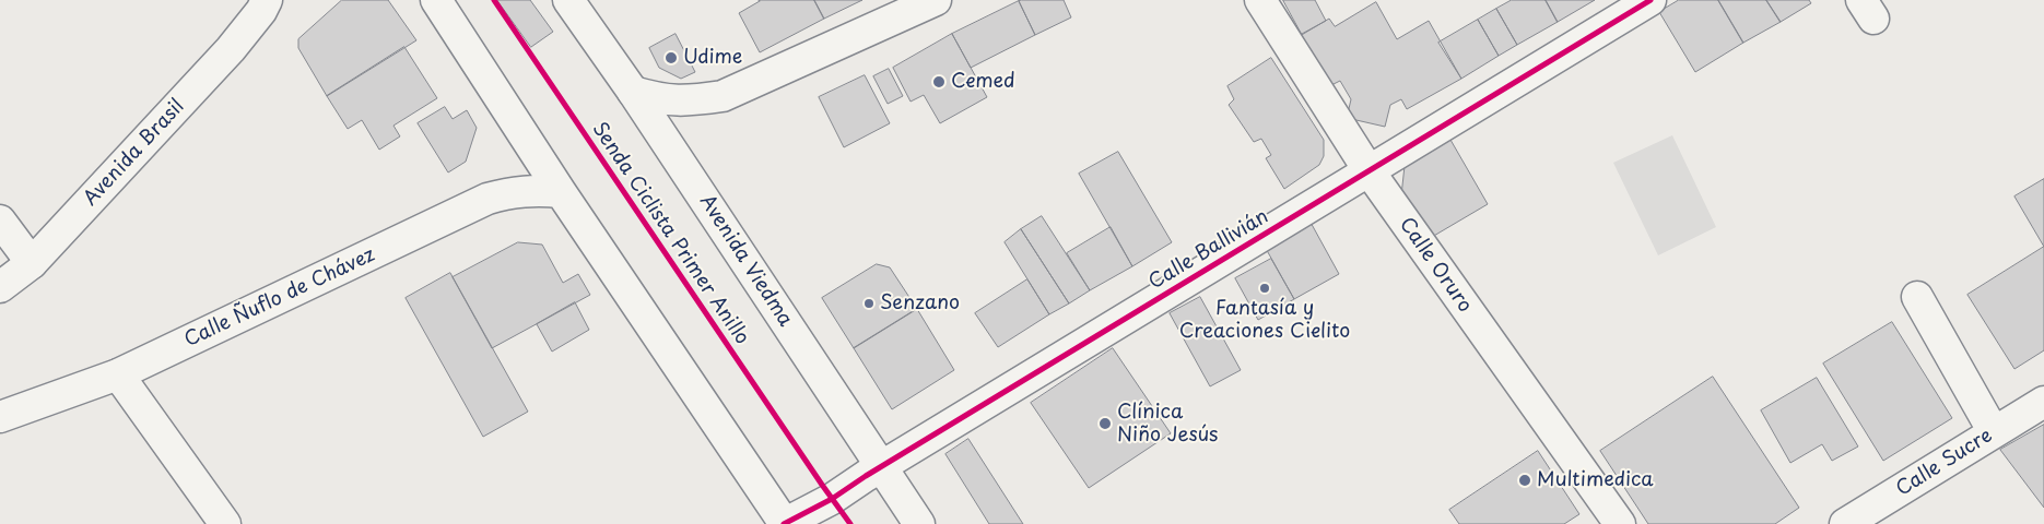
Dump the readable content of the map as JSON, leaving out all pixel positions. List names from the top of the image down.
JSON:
{
  "streets": {
    "street": [
      "Avenida Brasil",
      "Calle Ballivián",
      "Avenida Viedma",
      "Calle Oruro",
      "Calle Ñuflo de Chávez",
      "Calle Sucre"
    ],
    "cycle path": ["Senda Ciclista Primer Anillo"]
  },
  "crossings": [
    ["Calle Ballivián", "Avenida Viedma"],
    ["Calle Ballivián", "Calle Oruro"]
  ],
  "places": [
    "Udime",
    "Cemed",
    "Fantasía y Creaciones Cielito",
    "Senzano",
    "Clínica Niño Jesús",
    "Multimedica"
  ]
}
